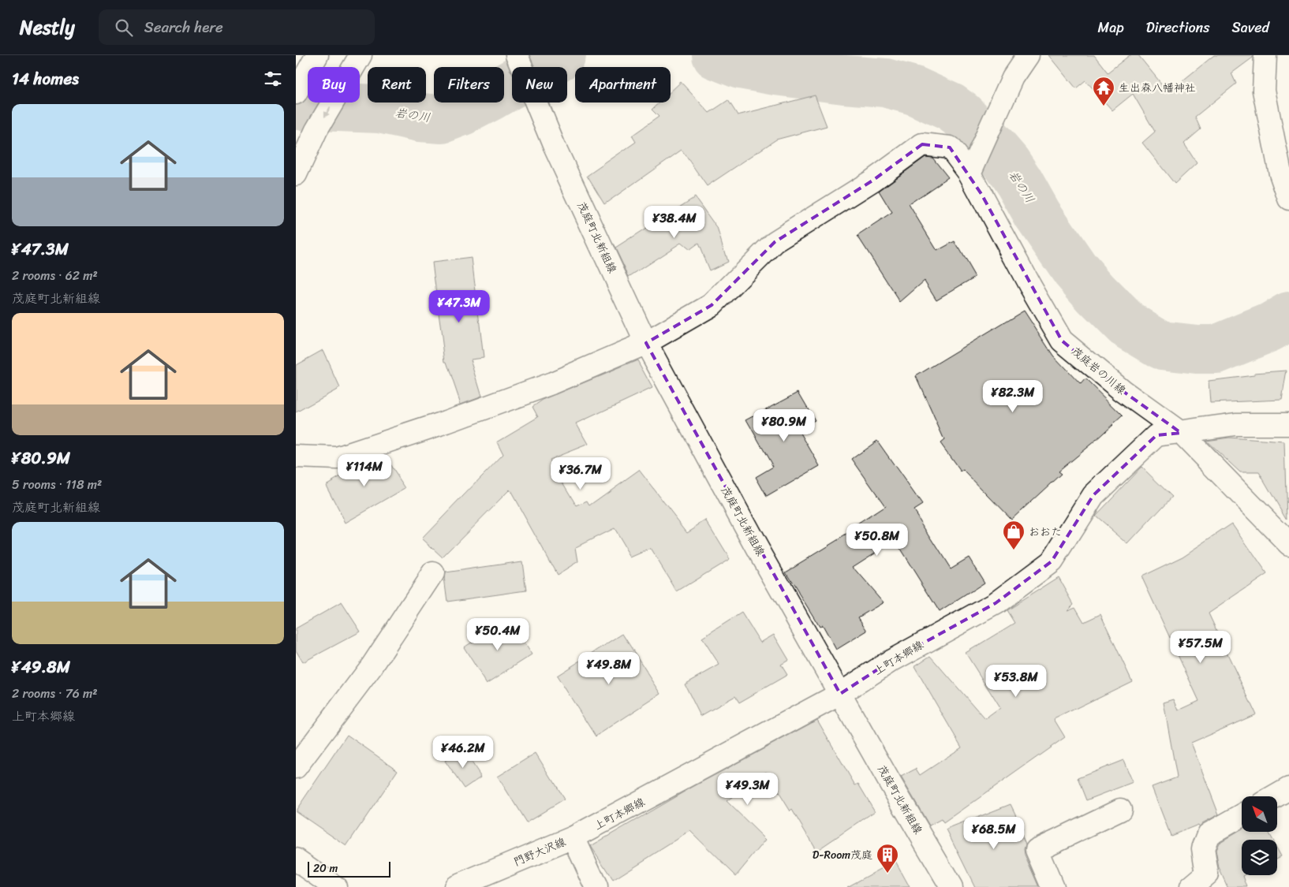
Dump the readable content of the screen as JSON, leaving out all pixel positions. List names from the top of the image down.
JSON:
{
  "streets": {
    "main road": [
      "茂庭町北新組線",
      "茂庭岩の川線",
      "上町本郷線",
      "門野大沢線"
    ]
  },
  "crossings": [
    ["茂庭町北新組線", "茂庭岩の川線"],
    ["茂庭町北新組線", "上町本郷線"],
    ["茂庭岩の川線", "上町本郷線"],
    ["上町本郷線", "門野大沢線"]
  ],
  "water": ["岩の川"],
  "places": {
    "temple": ["生出森八幡神社"],
    "shop": ["おおた"],
    "building": ["D-Room茂庭"]
  },
  "scale_bar": "20 m",
  "north": "top left",
  "page": {
    "header": "Nestly",
    "search": "Search here",
    "nav": ["Map", "Directions", "Saved"],
    "heading": "14 homes",
    "chip": [
      "Buy",
      "Rent",
      "Filters",
      "New",
      "Apartment"
    ],
    "list": [
      {
        "name": "¥47.3M",
        "note": "2 rooms · 62 m² · 茂庭町北新組線"
      },
      {
        "name": "¥80.9M",
        "note": "5 rooms · 118 m² · 茂庭町北新組線"
      },
      {
        "name": "¥49.8M",
        "note": "2 rooms · 76 m² · 上町本郷線"
      }
    ],
    "price": [
      "¥38.4M",
      "¥47.3M",
      "¥82.3M",
      "¥80.9M",
      "¥114M",
      "¥36.7M",
      "¥50.8M",
      "¥50.4M",
      "¥57.5M",
      "¥49.8M",
      "¥53.8M",
      "¥46.2M",
      "¥49.3M",
      "¥68.5M"
    ],
    "scale": "20 m"
  }
}
